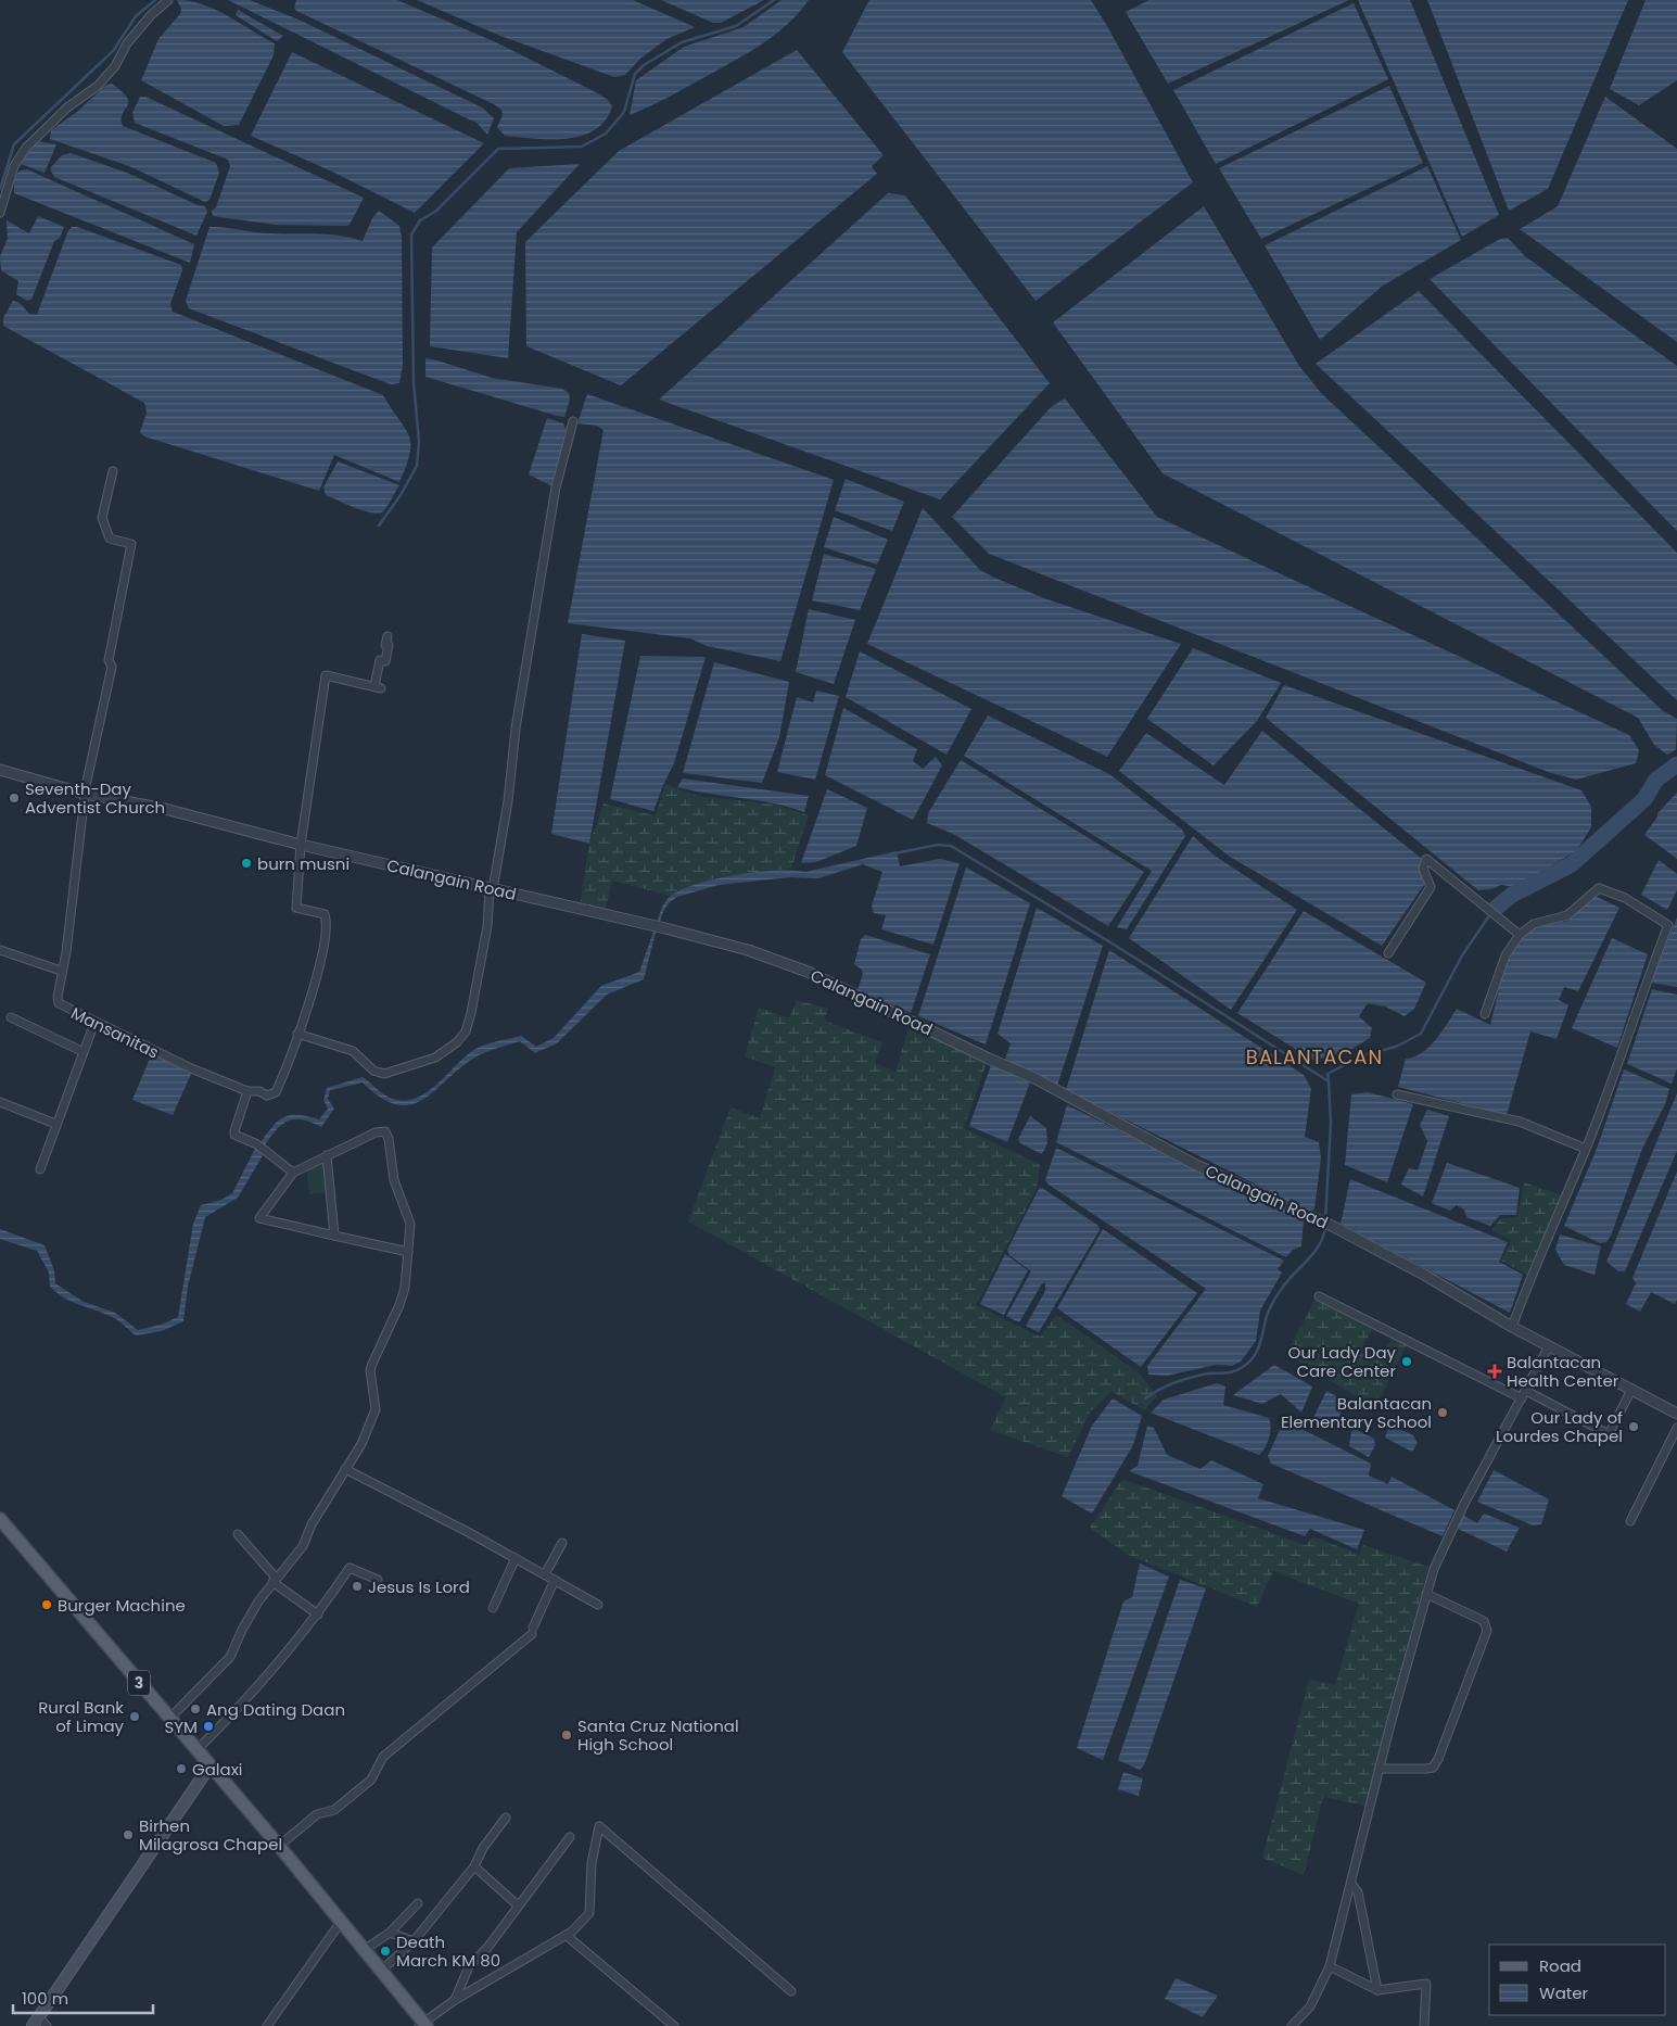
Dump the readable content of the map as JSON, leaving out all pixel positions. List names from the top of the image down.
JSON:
{
  "streets": {
    "main road": ["3"],
    "street": ["Calangain Road", "Mansanitas"]
  },
  "crossings": [
    ["Calangain Road", "Mansanitas"]
  ],
  "districts": ["BALANTACAN"],
  "places": {
    "other": [
      "Seventh-Day Adventist Church",
      "burn musni",
      "Our Lady Day Care Center",
      "Balantacan Elementary School",
      "Our Lady of Lourdes Chapel",
      "Jesus Is Lord",
      "Burger Machine",
      "Ang Dating Daan",
      "Rural Bank of Limay",
      "SYM",
      "Santa Cruz National High School",
      "Galaxi",
      "Birhen Milagrosa Chapel",
      "Death March KM 80"
    ],
    "health": ["Balantacan Health Center"]
  },
  "legend": ["Road", "Water"],
  "scale_bar": "100 m"
}
